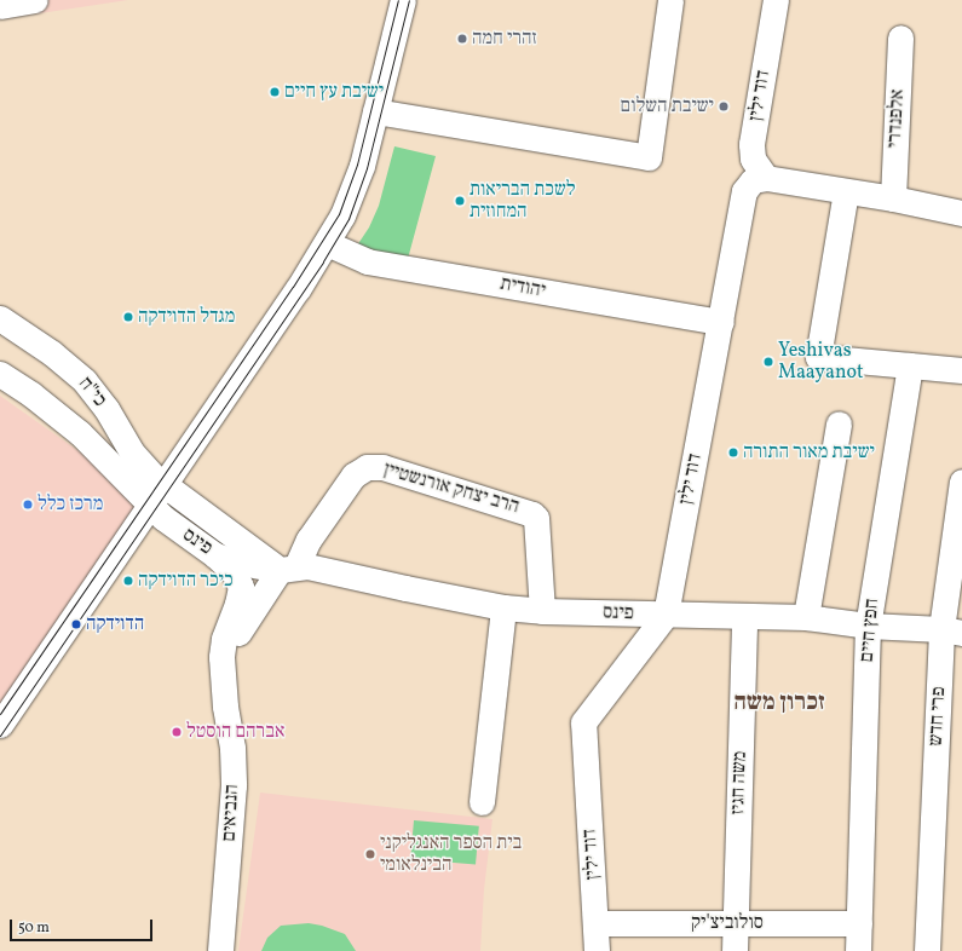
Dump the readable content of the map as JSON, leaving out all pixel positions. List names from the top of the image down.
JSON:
{
  "streets": {
    "street": [
      "דוד ילין",
      "אלפנדרי",
      "יהודית",
      "כי\"ח",
      "הרב יצחק אורנשטיין",
      "פינס",
      "חפץ חיים",
      "פרי חדש",
      "משה חגיז",
      "הנביאים",
      "סולוביצ'יק"
    ]
  },
  "crossings": [
    ["דוד ילין", "יהודית"],
    ["דוד ילין", "פינס"],
    ["דוד ילין", "סולוביצ'יק"],
    ["כי\"ח", "פינס"],
    ["הרב יצחק אורנשטיין", "פינס"],
    ["פינס", "חפץ חיים"],
    ["פינס", "פרי חדש"],
    ["פינס", "משה חגיז"],
    ["פינס", "הנביאים"],
    ["חפץ חיים", "סולוביצ'יק"],
    ["משה חגיז", "סולוביצ'יק"]
  ],
  "districts": ["זכרון משה"],
  "places": [
    "זהרי חמה",
    "ישיבת עץ חיים",
    "ישיבת השלום",
    "לשכת הבריאות המחוזית",
    "מגדל הדוידקה",
    "Yeshivas Maayanot",
    "ישיבת מאור התורה",
    "מרכז כלל",
    "כיכר הדוידקה",
    "הדוידקה",
    "אברהם הוסטל",
    "בית הספר האנגליקני הבינלאומי"
  ],
  "scale_bar": "50 m"
}
